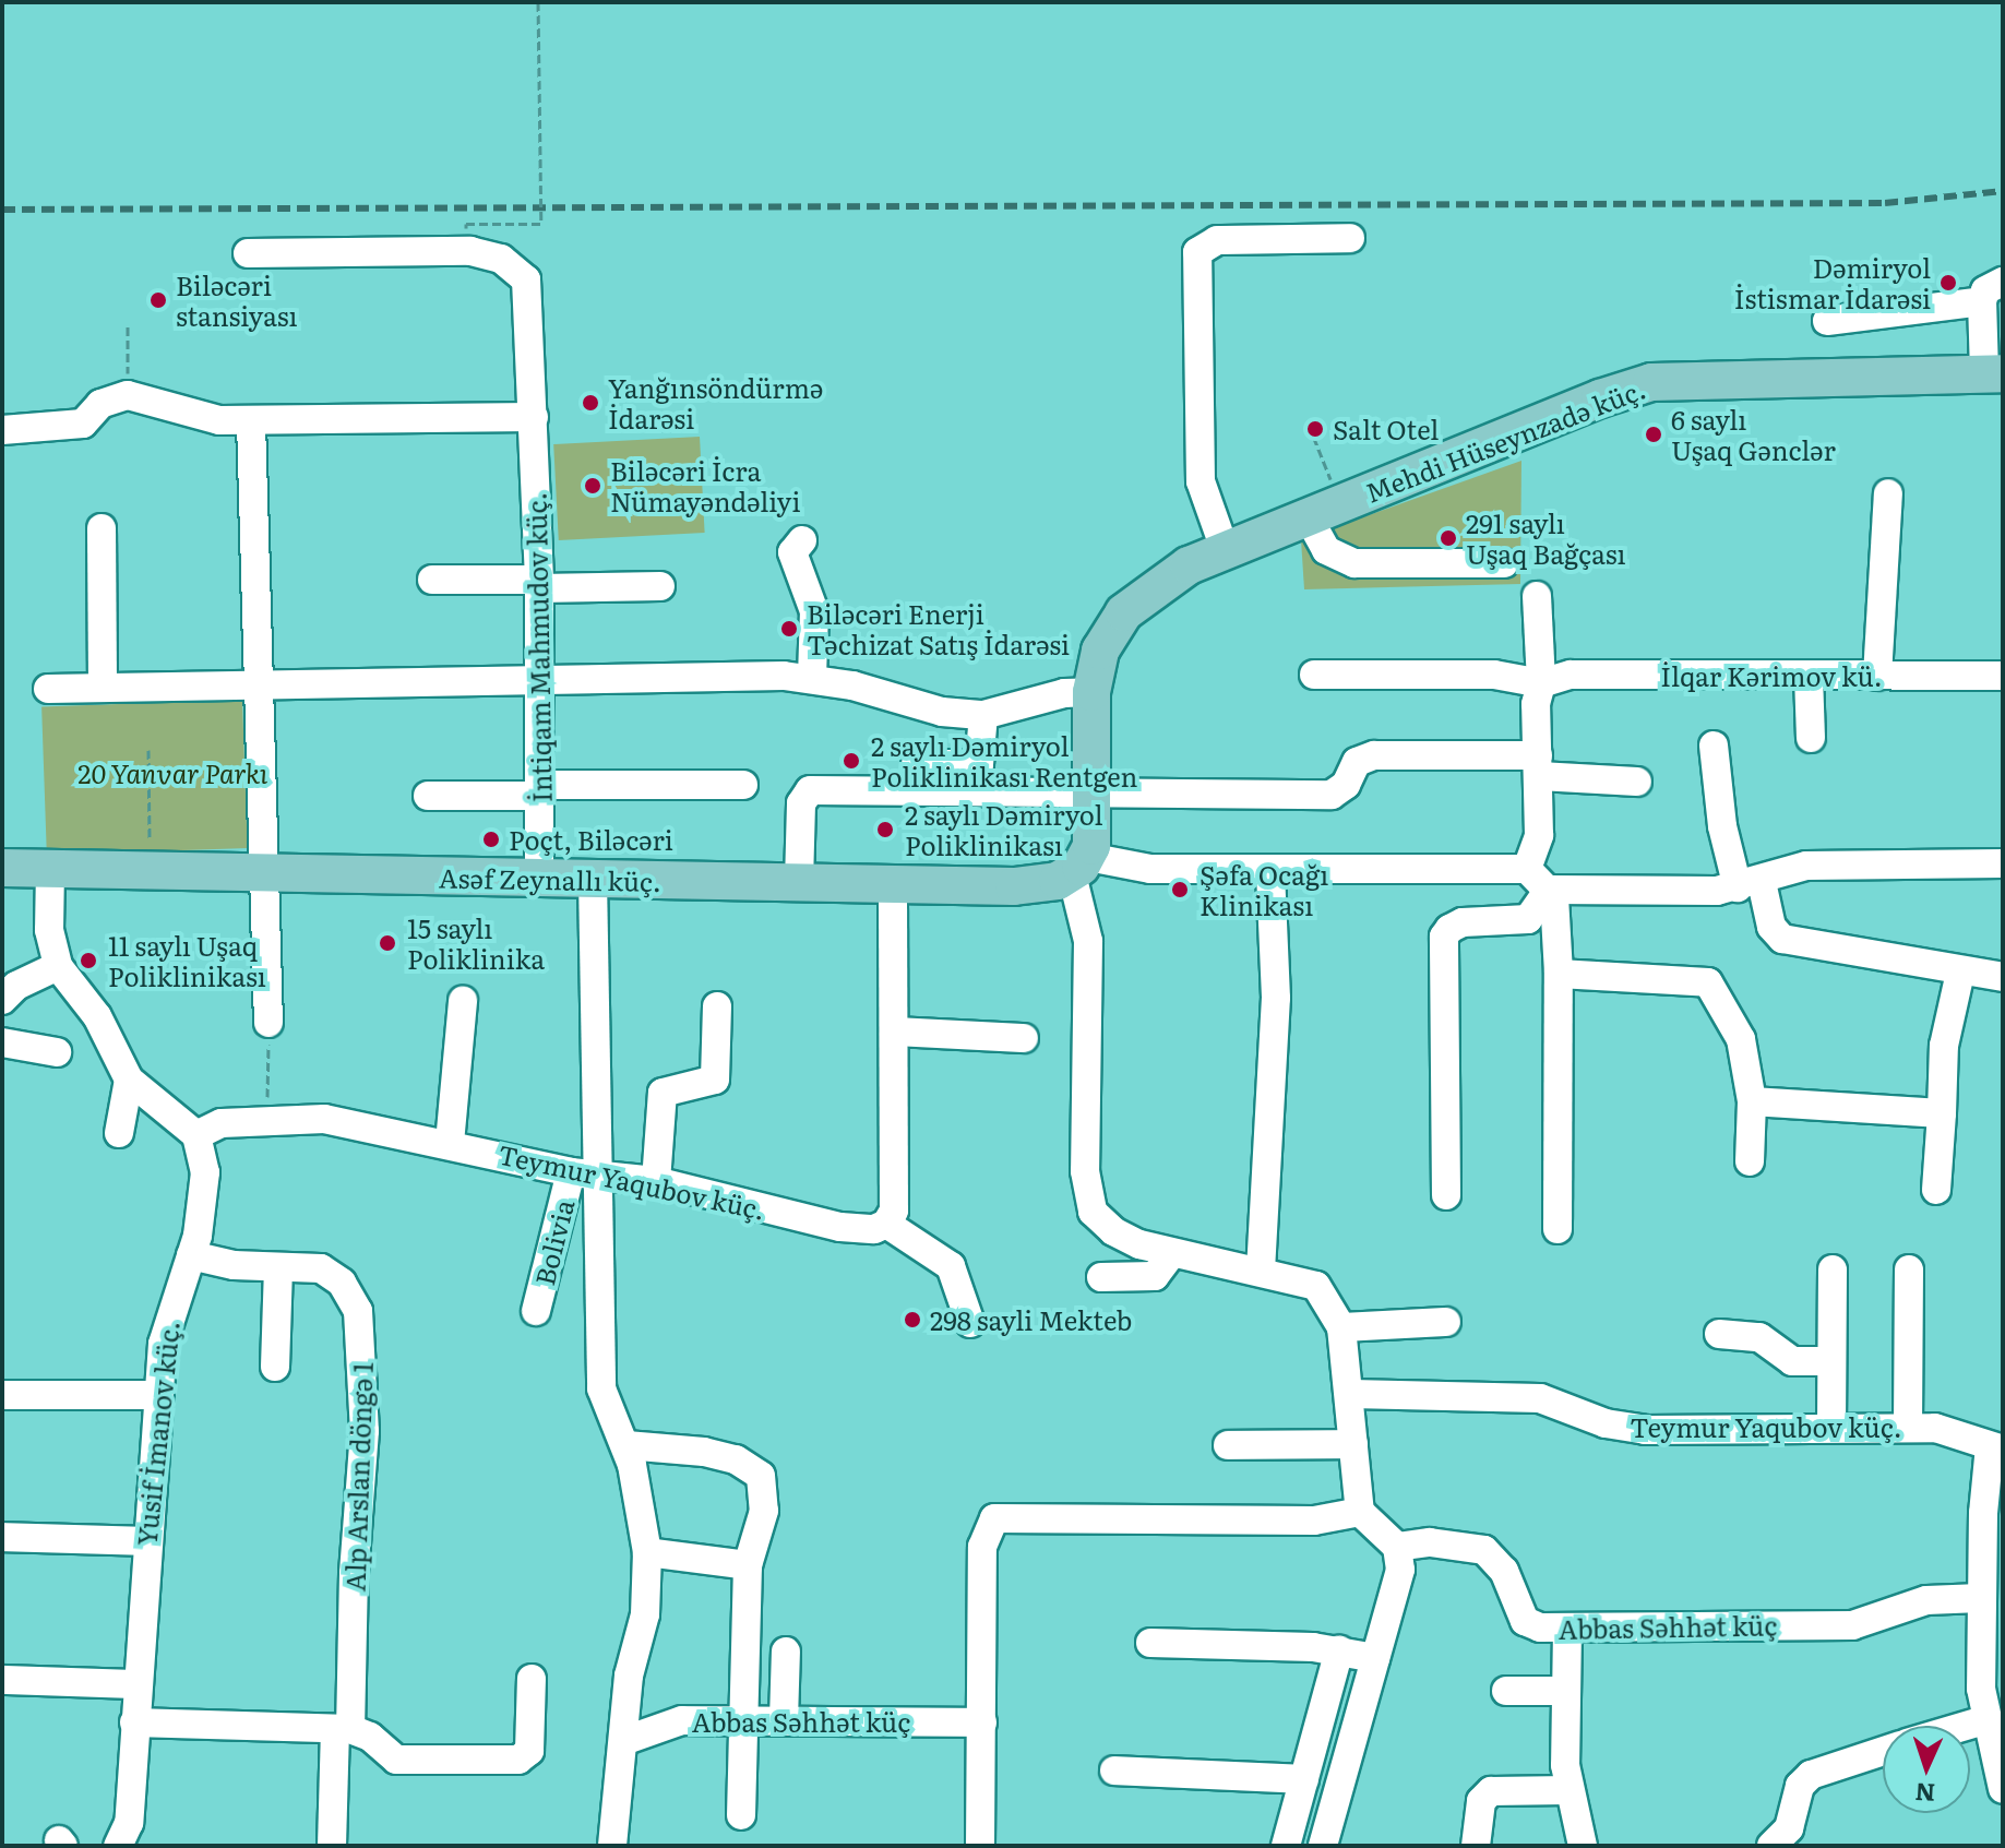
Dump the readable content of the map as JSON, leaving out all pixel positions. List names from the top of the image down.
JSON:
{
  "streets": {
    "main road": ["Mehdi Hüseynzadə küç.", "Asəf Zeynallı küç."],
    "street": [
      "İntiqam Mahmudov küç.",
      "İlqar Kərimov kü.",
      "Teymur Yaqubov küç.",
      "Bolivia",
      "Yusif İmanov küç.",
      "Alp Arslan döngə 1",
      "Abbas Səhhət küç"
    ]
  },
  "crossings": [
    ["İntiqam Mahmudov küç.", "Asəf Zeynallı küç."],
    ["Teymur Yaqubov küç.", "Bolivia"],
    ["Teymur Yaqubov küç.", "Yusif İmanov küç."],
    ["Yusif İmanov küç.", "Alp Arslan döngə 1"]
  ],
  "parks": ["20 Yanvar Parkı"],
  "places": [
    "Dəmiryol İstismar İdarəsi",
    "Biləcəri stansiyası",
    "Yanğınsöndürmə İdarəsi",
    "Salt Otel",
    "6 saylı Uşaq Gənclər",
    "Biləcəri İcra Nümayəndəliyi",
    "291 saylı Uşaq Bağçası",
    "Biləcəri Enerji Təchizat Satış İdarəsi",
    "2 saylı Dəmiryol Poliklinikası Rentgen",
    "2 saylı Dəmiryol Poliklinikası",
    "Poçt, Biləcəri",
    "Şəfa Ocağı Klinikası",
    "15 saylı Poliklinika",
    "11 saylı Uşaq Poliklinikası",
    "298 sayli Mekteb"
  ],
  "north": "bottom"
}
